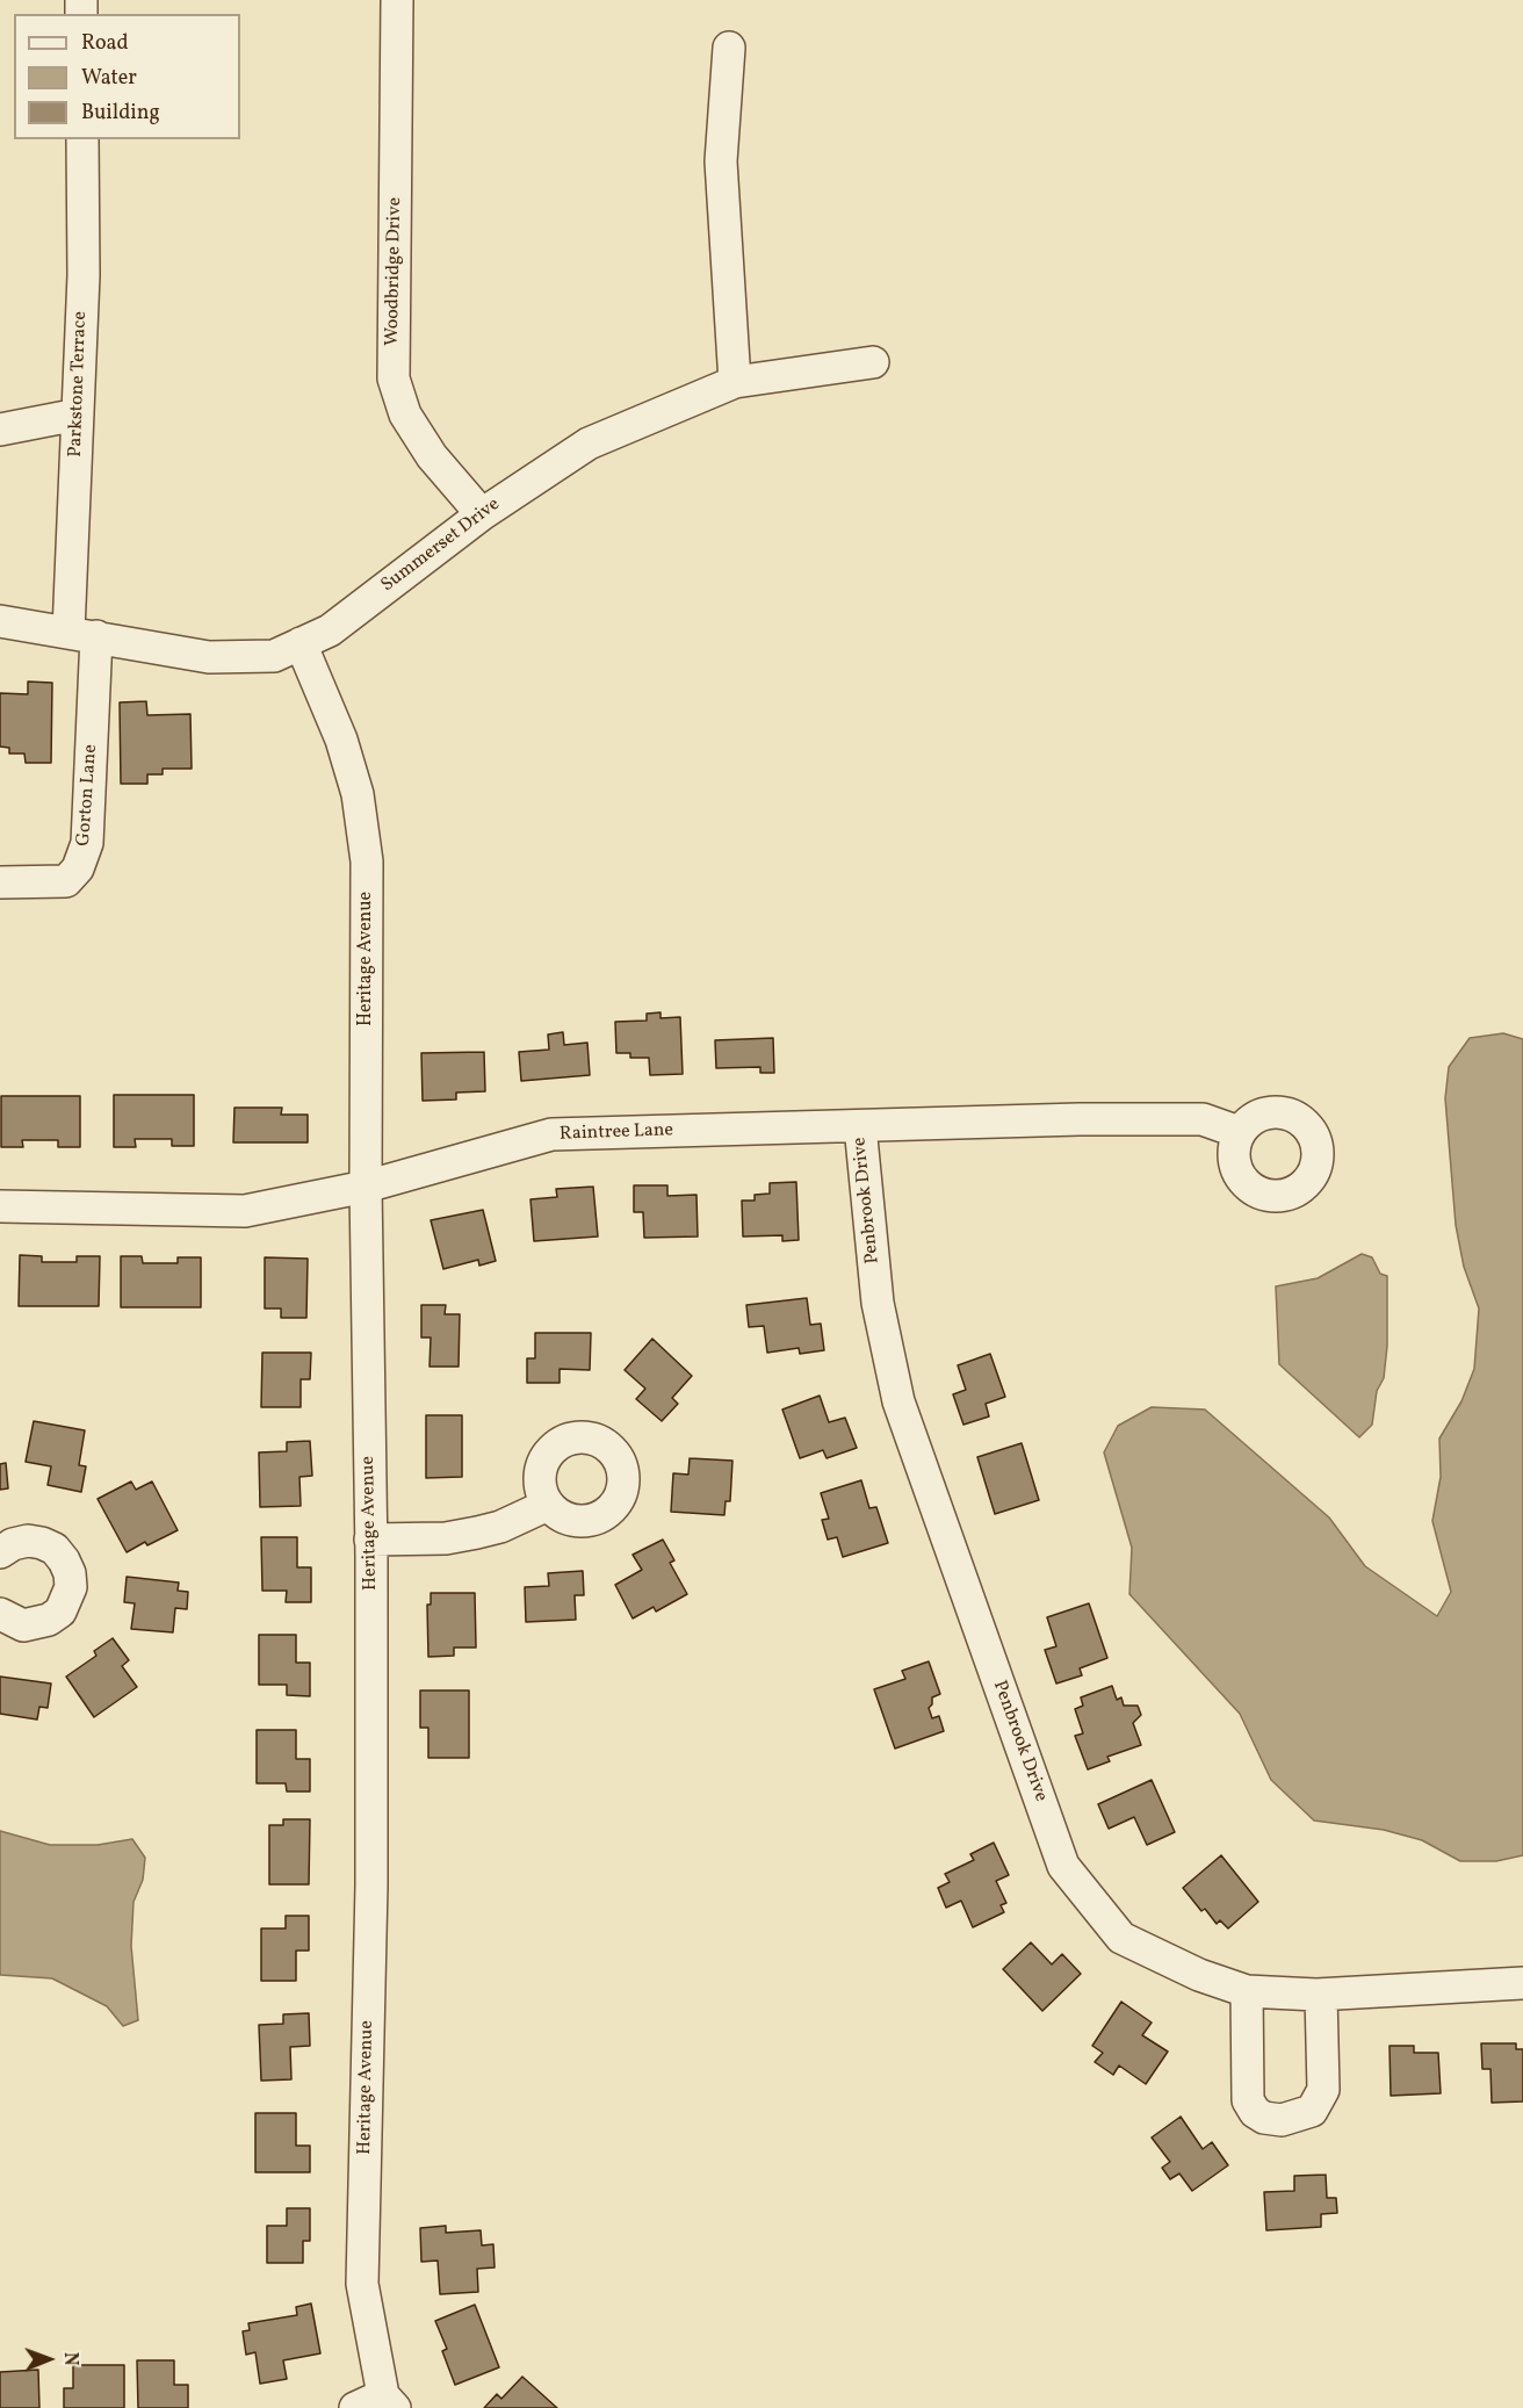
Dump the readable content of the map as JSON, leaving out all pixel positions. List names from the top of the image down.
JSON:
{
  "streets": {
    "street": [
      "Woodbridge Drive",
      "Parkstone Terrace",
      "Summerset Drive",
      "Gorton Lane",
      "Heritage Avenue",
      "Raintree Lane",
      "Penbrook Drive"
    ]
  },
  "crossings": [
    ["Woodbridge Drive", "Summerset Drive"],
    ["Parkstone Terrace", "Summerset Drive"],
    ["Parkstone Terrace", "Gorton Lane"],
    ["Summerset Drive", "Gorton Lane"],
    ["Summerset Drive", "Heritage Avenue"],
    ["Heritage Avenue", "Raintree Lane"],
    ["Raintree Lane", "Penbrook Drive"]
  ],
  "legend": ["Road", "Water", "Building"],
  "north": "right"
}
